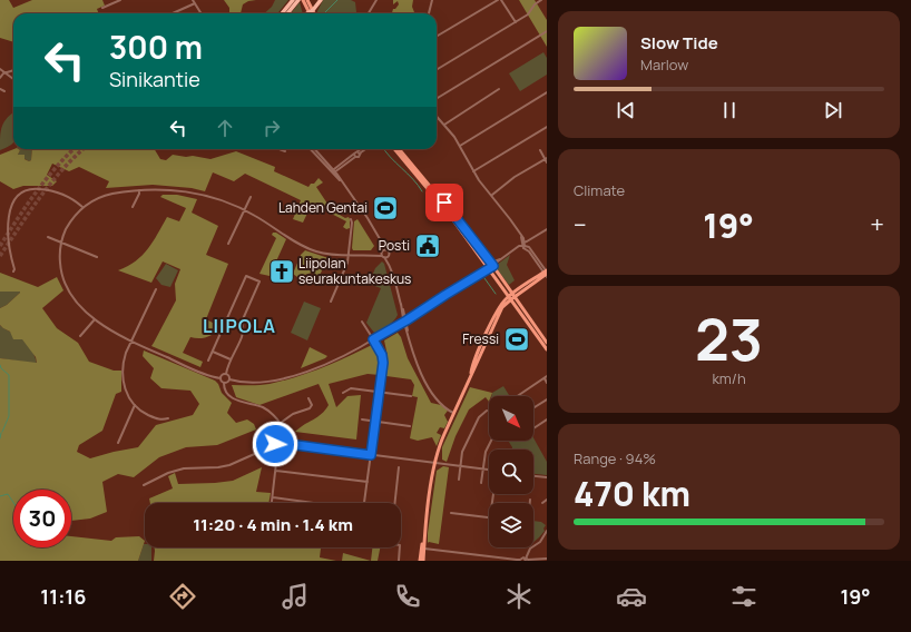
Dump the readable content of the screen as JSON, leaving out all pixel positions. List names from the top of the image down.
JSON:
{
  "districts": ["LIIPOLA"],
  "places": {
    "sports": ["Lahden Gentai", "Fressi"],
    "public building": ["Posti"],
    "church": ["Liipolan seurakuntakeskus"]
  },
  "north": "bottom right",
  "page": {
    "turn": ["300 m", "Sinikantie"],
    "song": ["Slow Tide", "Marlow"],
    "tile": [
      "Climate",
      ["23", "km/h"],
      ["Range · 94%", "470 km"]
    ],
    "heat": ["−", "19°", "+"],
    "limit": "30",
    "trip": "11:20 · 4 min · 1.4 km",
    "tabs": ["11:16", "19°"]
  }
}
